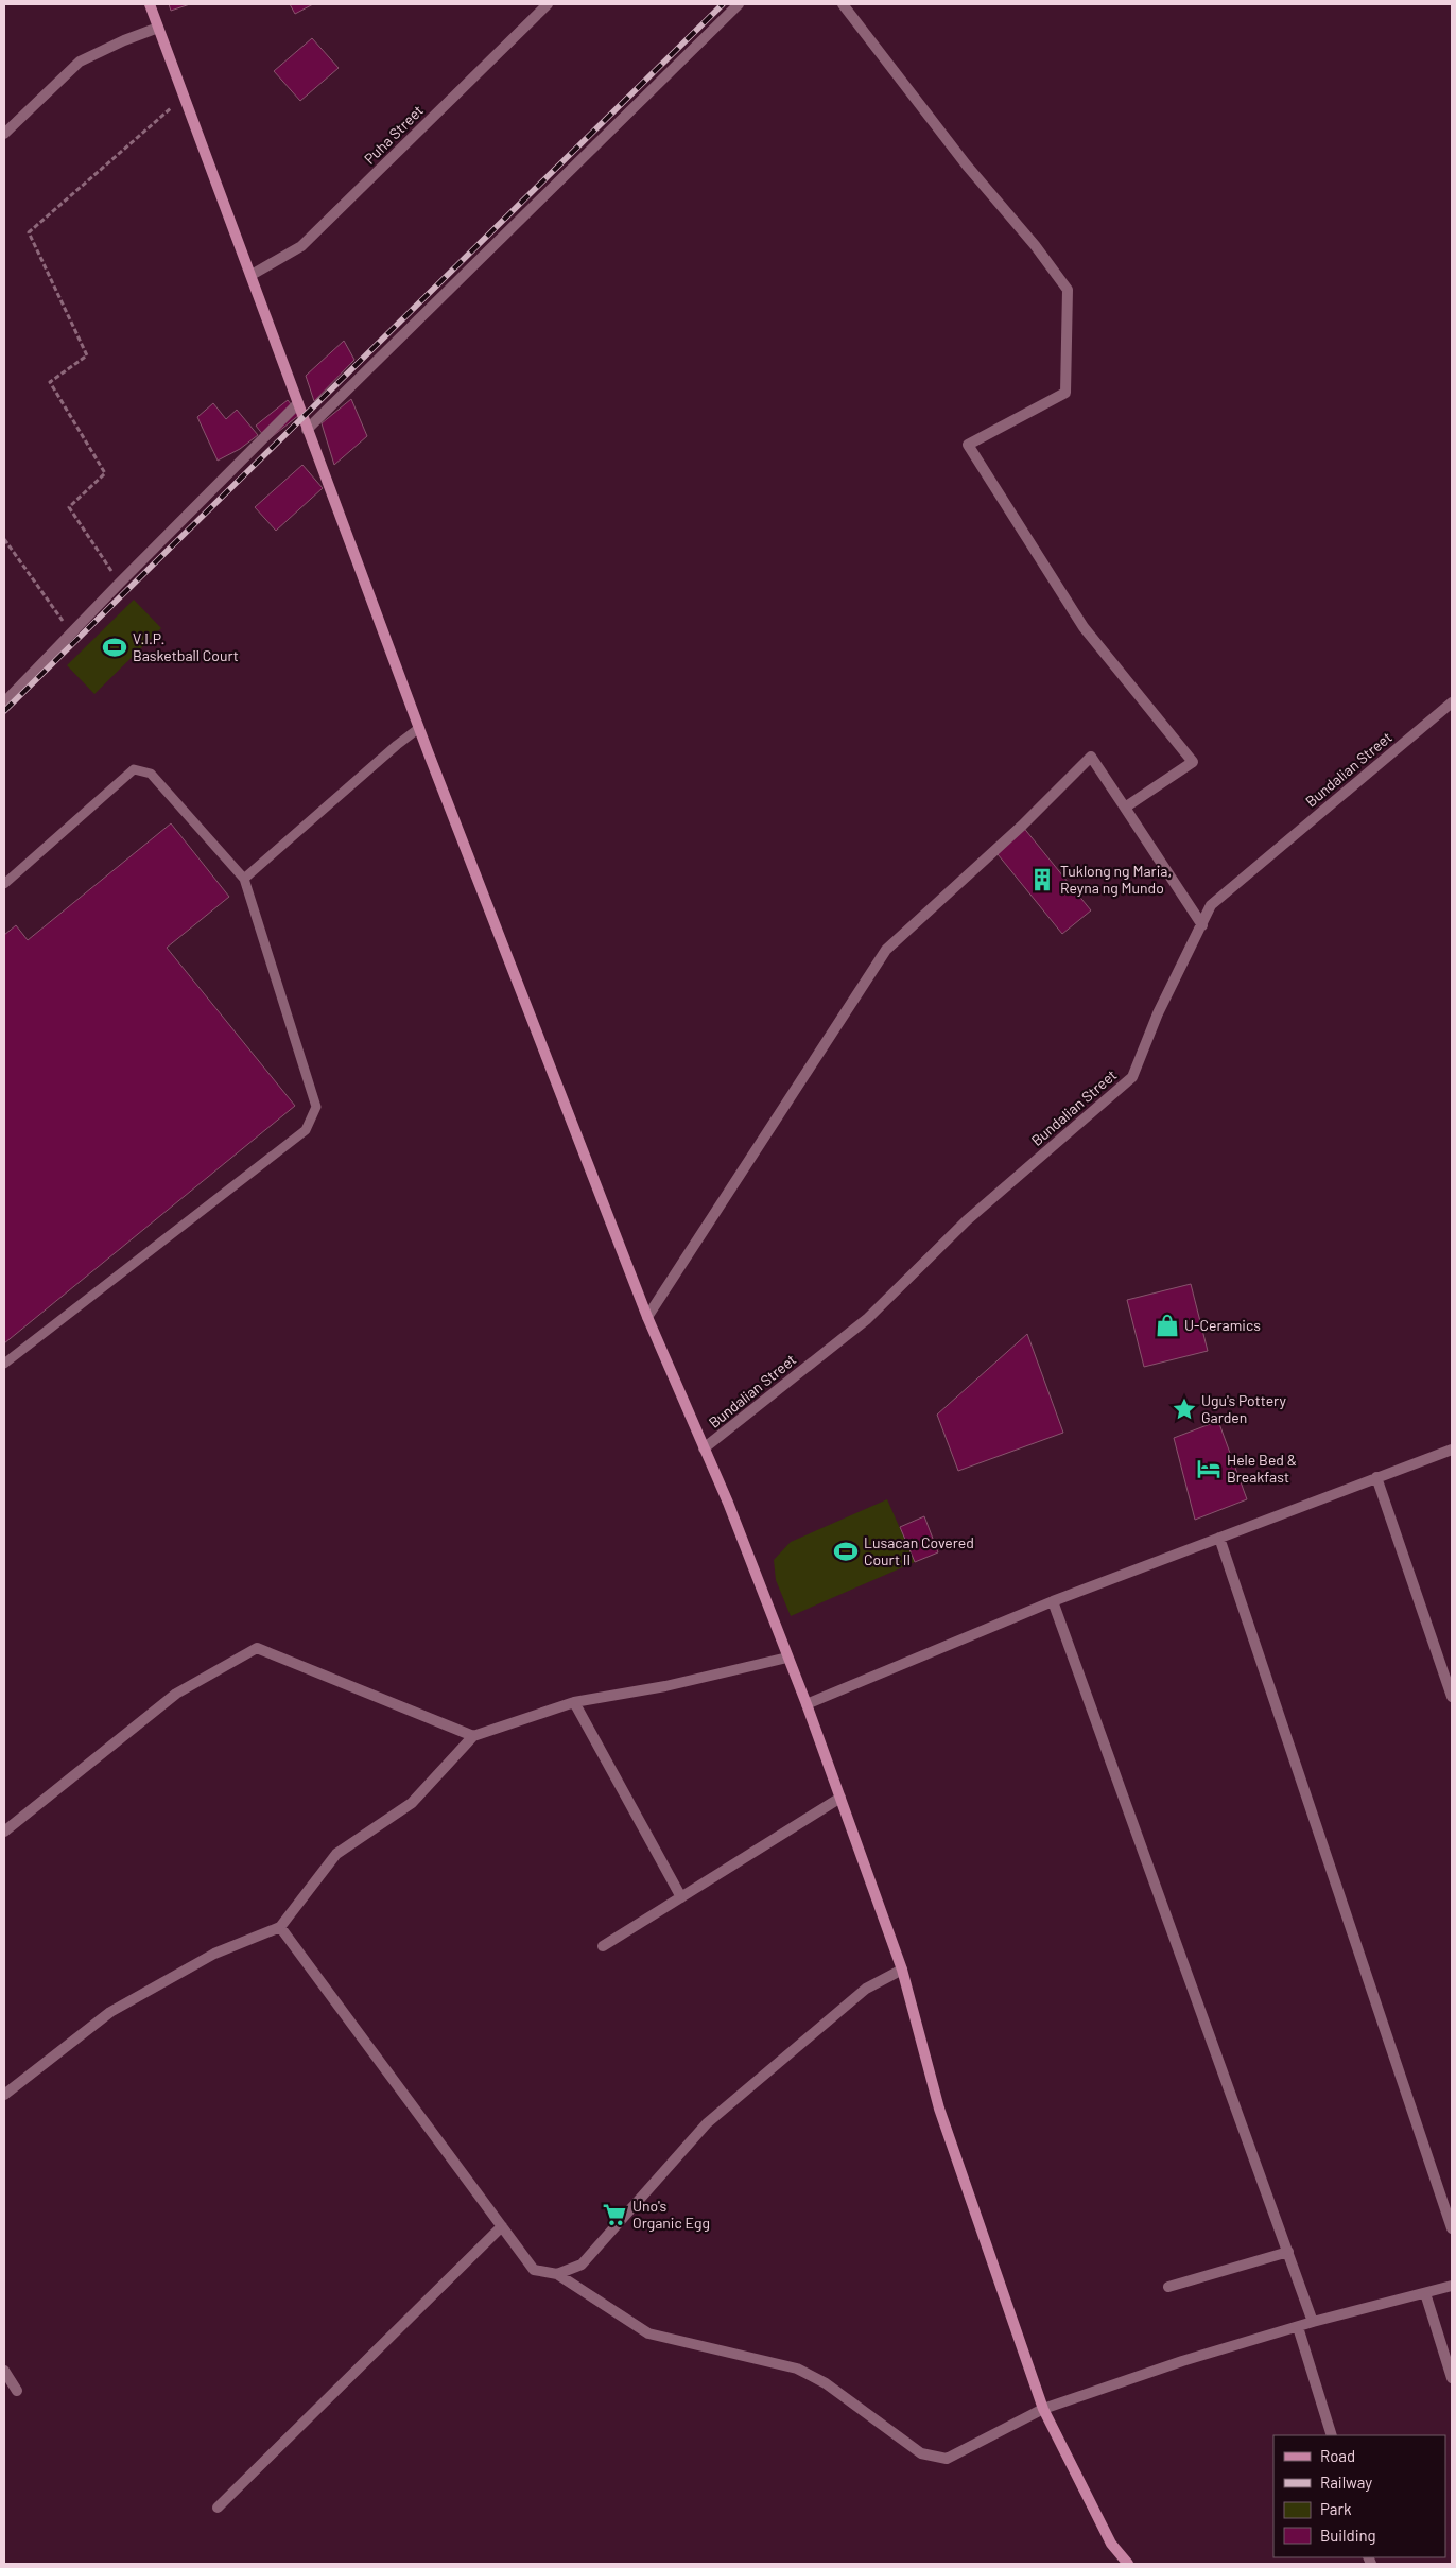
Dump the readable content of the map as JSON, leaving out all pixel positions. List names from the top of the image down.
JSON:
{
  "streets": {
    "street": ["Puha Street", "Bundalian Street"]
  },
  "places": {
    "sports": ["V.I.P. Basketball Court", "Lusacan Covered Court II"],
    "building": ["Tuklong ng Maria, Reyna ng Mundo"],
    "shop": ["U-Ceramics"],
    "place": ["Ugu's Pottery Garden"],
    "hotel": ["Hele Bed & Breakfast"],
    "supermarket": ["Uno's Organic Egg"]
  },
  "legend": [
    "Road",
    "Railway",
    "Park",
    "Building"
  ]
}
